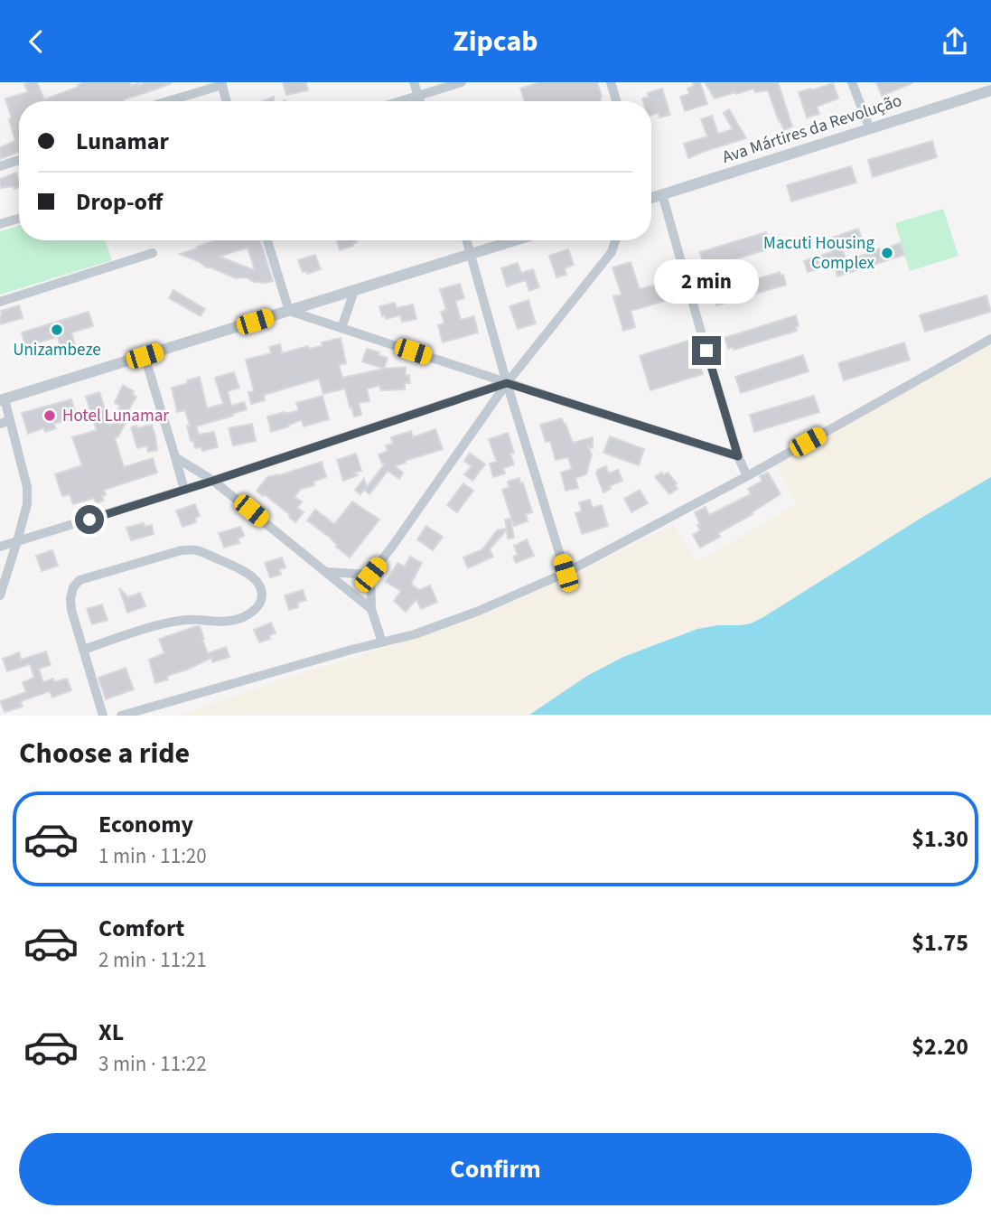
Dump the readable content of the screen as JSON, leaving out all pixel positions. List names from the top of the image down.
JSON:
{
  "streets": {
    "street": ["Ava Mártires da Revolução"]
  },
  "places": ["Macuti Housing Complex", "Unizambeze", "Hotel Lunamar"],
  "page": {
    "header": "Zipcab",
    "banner": ["Lunamar", "Drop-off"],
    "bubble": "2 min",
    "heading": "Choose a ride",
    "list": [
      {
        "name": "Economy",
        "note": "1 min · 11:20",
        "value": "$1.30"
      },
      {
        "name": "Comfort",
        "note": "2 min · 11:21",
        "value": "$1.75"
      },
      {
        "name": "XL",
        "note": "3 min · 11:22",
        "value": "$2.20"
      }
    ],
    "buttons": "Confirm"
  }
}
